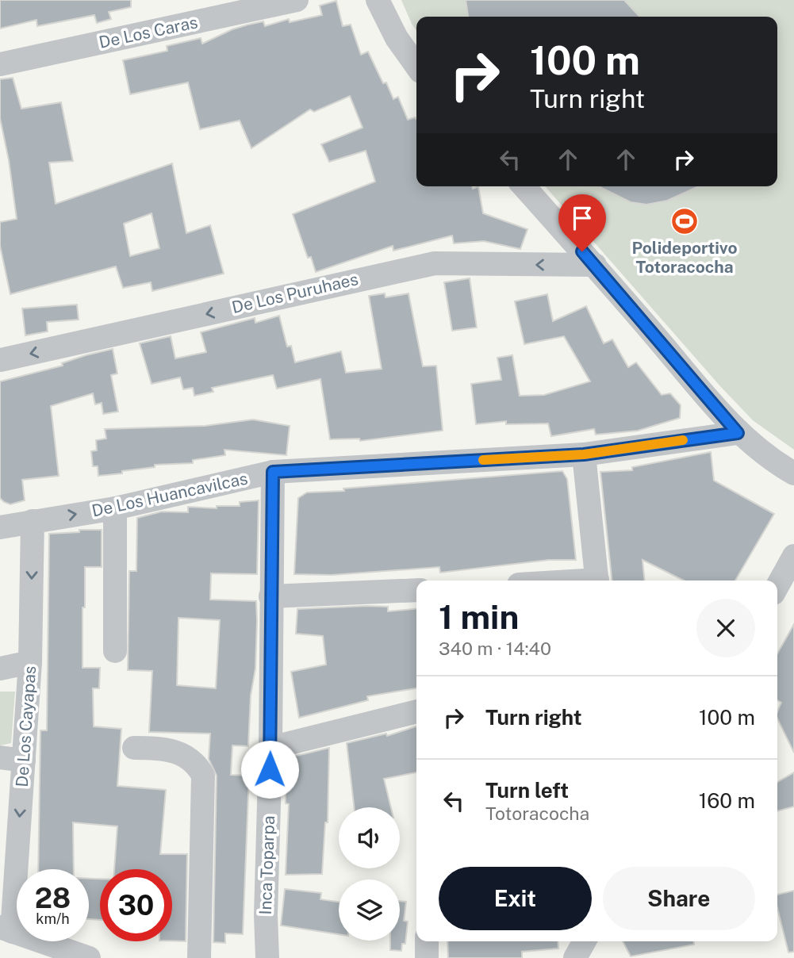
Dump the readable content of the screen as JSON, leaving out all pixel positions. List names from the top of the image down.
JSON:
{
  "streets": {
    "street": [
      "De Los Caras",
      "De Los Puruhaes",
      "De Los Huancavilcas",
      "De Los Cayapas",
      "Inca Toparpa"
    ]
  },
  "crossings": [
    ["De Los Huancavilcas", "De Los Cayapas"],
    ["De Los Huancavilcas", "Inca Toparpa"]
  ],
  "one_way": ["De Los Puruhaes"],
  "places": {
    "sports": ["Polideportivo Totoracocha"]
  },
  "page": {
    "turn": ["100 m", "Turn right"],
    "heading": ["1 min", "340 m · 14:40"],
    "list": [
      {
        "name": "Turn right",
        "value": "100 m"
      },
      {
        "name": "Turn left",
        "note": "Totoracocha",
        "value": "160 m"
      }
    ],
    "buttons": ["Exit", "Share"],
    "speed": "28 km/h",
    "limit": "30"
  }
}
